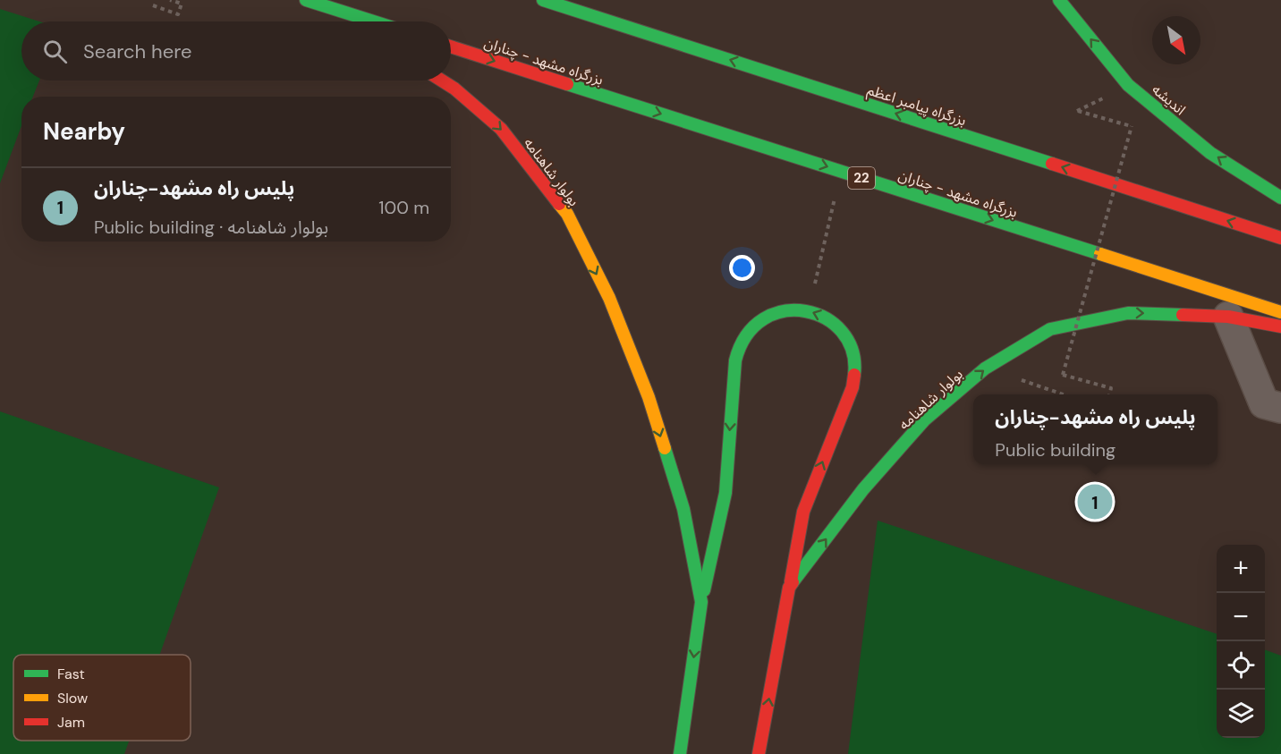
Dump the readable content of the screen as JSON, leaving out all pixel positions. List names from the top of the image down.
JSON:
{
  "streets": {
    "main road": [
      "بزرگراه مشهد - چناران",
      "اندیشه",
      "بزرگراه پیامبر اعظم",
      "بولوار شاهنامه",
      "22"
    ]
  },
  "one_way": ["بزرگراه مشهد - چناران", "اندیشه", "بزرگراه پیامبر اعظم"],
  "legend": ["Fast", "Slow", "Jam"],
  "north": "bottom right",
  "page": {
    "search": "Search here",
    "heading": "Nearby",
    "list": [
      {
        "mark": "1",
        "name": "پلیس راه مشهد-چناران",
        "note": "Public building · بولوار شاهنامه",
        "value": "100 m"
      }
    ],
    "popup": ["پلیس راه مشهد-چناران", "Public building"],
    "pins": "1",
    "map_buttons": ["+", "−"]
  }
}
